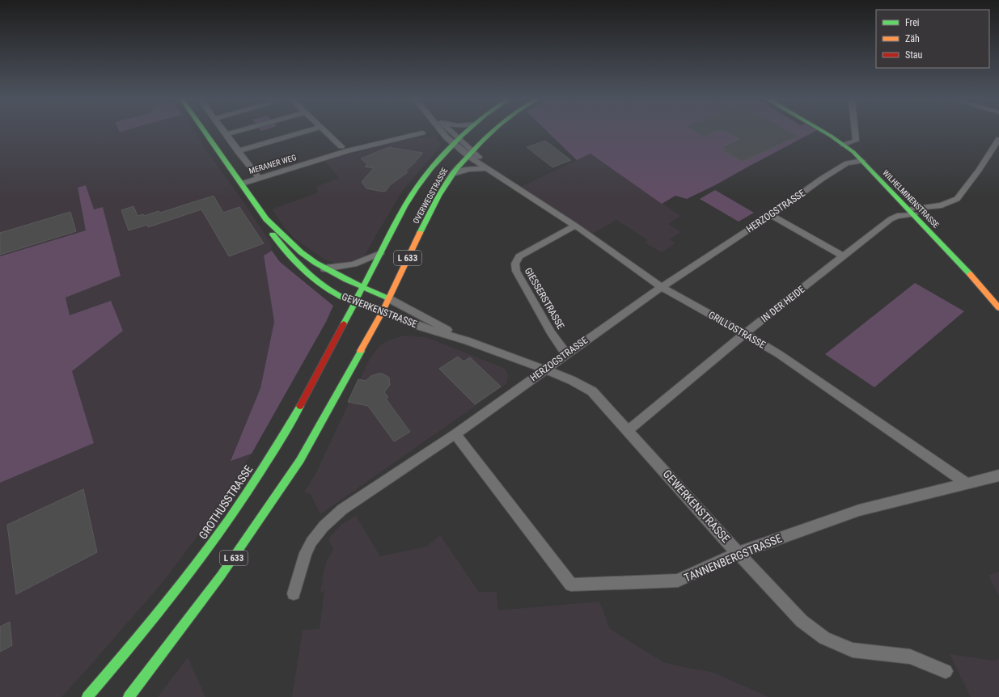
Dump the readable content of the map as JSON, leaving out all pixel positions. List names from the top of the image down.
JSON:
{
  "streets": {
    "main road": [
      "OVERWEGSTRASSE",
      "WILHELMINENSTRASSE",
      "L 633",
      "GEWERKENSTRASSE",
      "GROTHUSSTRASSE"
    ],
    "street": [
      "MERANER WEG",
      "HERZOGSTRASSE",
      "GIESSERSTRASSE",
      "IN DER HEIDE",
      "GRILLOSTRASSE",
      "TANNENBERGSTRASSE"
    ]
  },
  "crossings": [
    ["MERANER WEG", "GEWERKENSTRASSE"],
    ["OVERWEGSTRASSE", "L 633"],
    ["OVERWEGSTRASSE", "GEWERKENSTRASSE"],
    ["OVERWEGSTRASSE", "GRILLOSTRASSE"],
    ["OVERWEGSTRASSE", "GROTHUSSTRASSE"],
    ["WILHELMINENSTRASSE", "HERZOGSTRASSE"],
    ["WILHELMINENSTRASSE", "IN DER HEIDE"],
    ["HERZOGSTRASSE", "GIESSERSTRASSE"],
    ["HERZOGSTRASSE", "GEWERKENSTRASSE"],
    ["HERZOGSTRASSE", "GRILLOSTRASSE"],
    ["HERZOGSTRASSE", "TANNENBERGSTRASSE"],
    ["L 633", "GEWERKENSTRASSE"],
    ["GIESSERSTRASSE", "GRILLOSTRASSE"],
    ["IN DER HEIDE", "GEWERKENSTRASSE"],
    ["IN DER HEIDE", "GRILLOSTRASSE"],
    ["GEWERKENSTRASSE", "GROTHUSSTRASSE"],
    ["GEWERKENSTRASSE", "TANNENBERGSTRASSE"],
    ["GRILLOSTRASSE", "TANNENBERGSTRASSE"]
  ],
  "legend": ["Frei", "Zäh", "Stau"]
}
